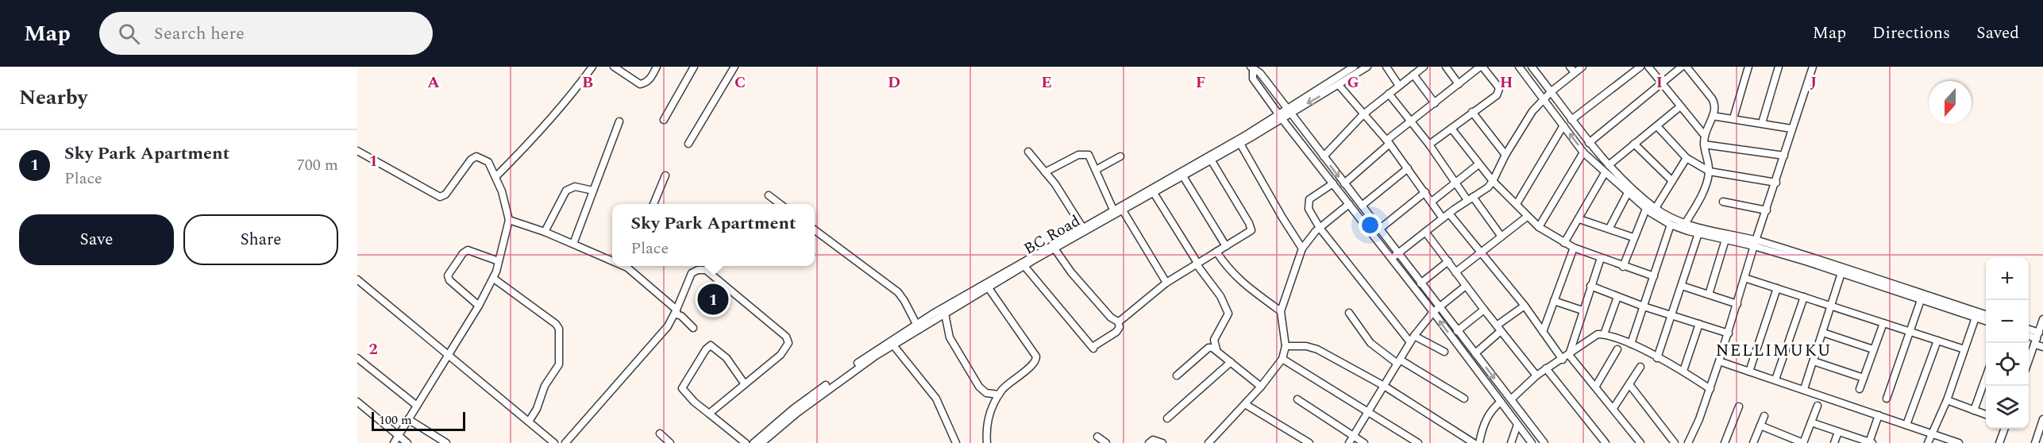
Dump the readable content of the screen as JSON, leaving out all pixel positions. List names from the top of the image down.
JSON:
{
  "streets": {
    "street": ["BC Road"]
  },
  "districts": ["NELLIMUKU"],
  "scale_bar": "100 m",
  "north": "bottom",
  "page": {
    "header": "Map",
    "search": "Search here",
    "nav": ["Map", "Directions", "Saved"],
    "heading": "Nearby",
    "list": [
      {
        "mark": "1",
        "name": "Sky Park Apartment",
        "note": "Place",
        "value": "700 m"
      }
    ],
    "buttons": ["Save", "Share"],
    "popup": ["Sky Park Apartment", "Place"],
    "map_buttons": ["+", "−"],
    "pins": "1",
    "scale": "100 m"
  },
  "grid": {
    "columns": [
      "A",
      "B",
      "C",
      "D",
      "E",
      "F",
      "G",
      "H",
      "I",
      "J"
    ],
    "rows": ["1", "2"]
  }
}
